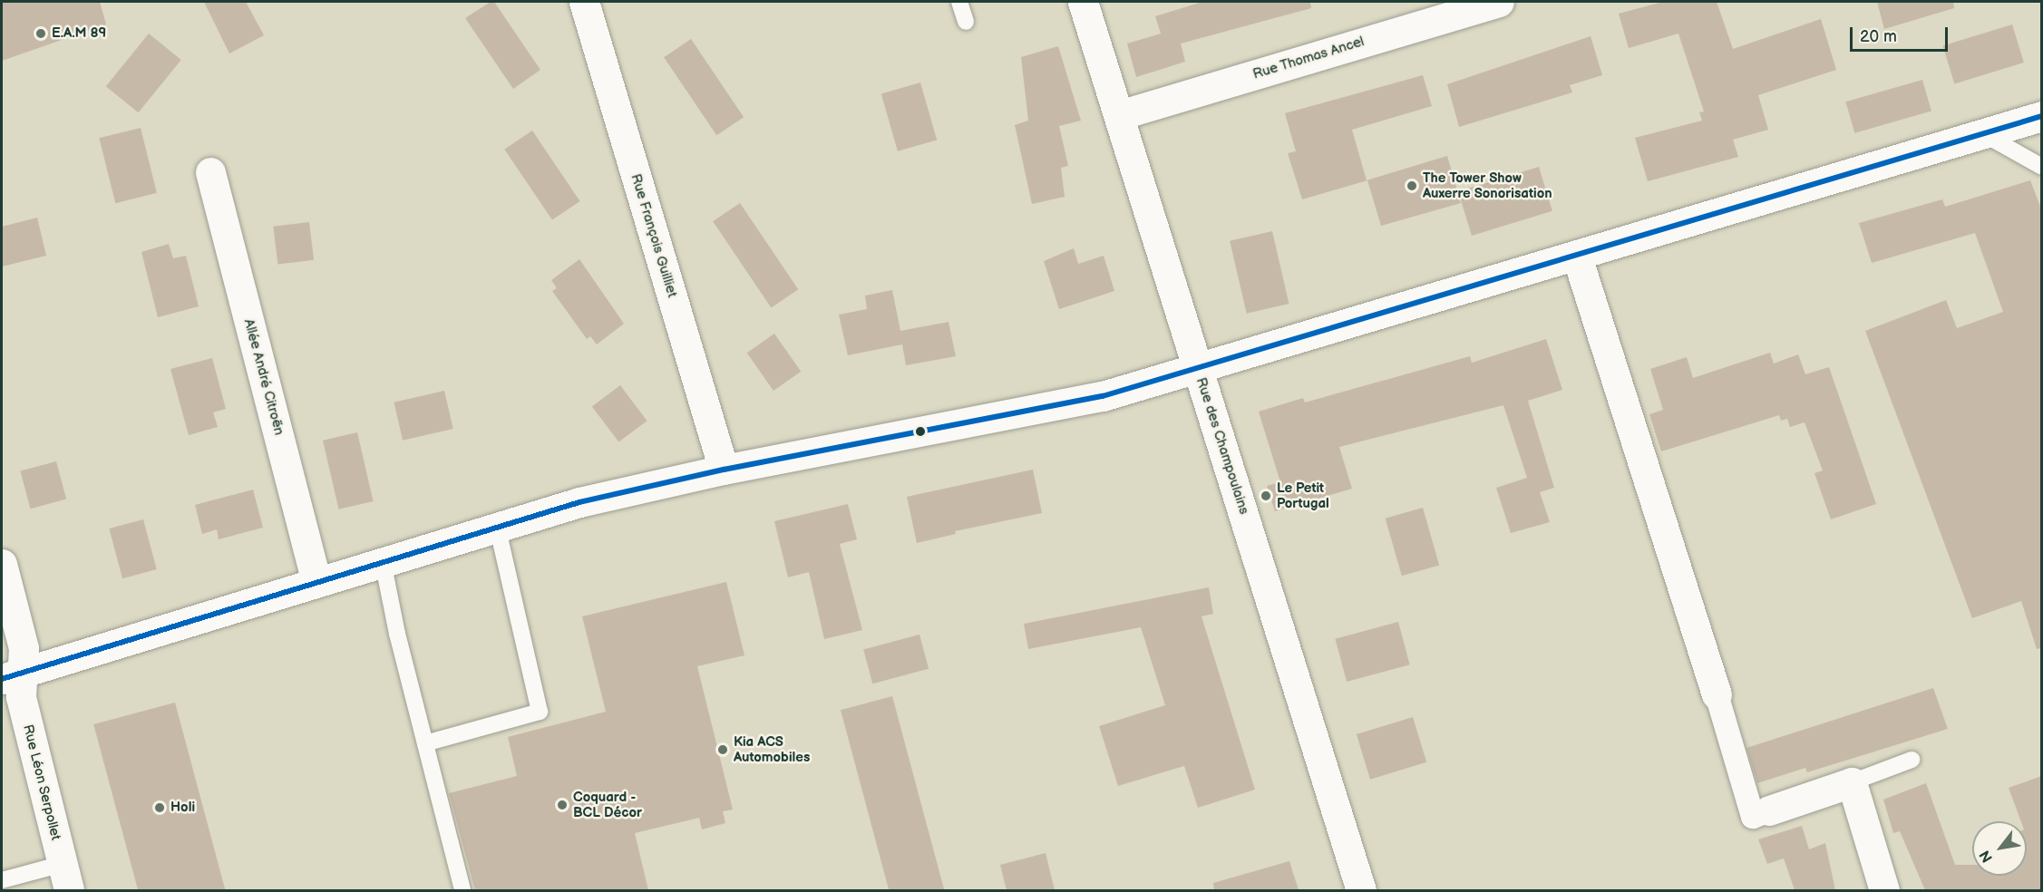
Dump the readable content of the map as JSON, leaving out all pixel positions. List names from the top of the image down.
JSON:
{
  "streets": {
    "street": [
      "Rue Thomas Ancel",
      "Rue François Guilliet",
      "Allée André Citroën",
      "Rue des Champoulains",
      "Rue Léon Serpollet"
    ]
  },
  "crossings": [
    ["Rue Thomas Ancel", "Rue des Champoulains"]
  ],
  "places": [
    "E.A.M 89",
    "The Tower Show Auxerre Sonorisation",
    "Le Petit Portugal",
    "Kia ACS Automobiles",
    "Coquard - BCL Décor",
    "Holi"
  ],
  "scale_bar": "20 m",
  "north": "bottom left"
}
